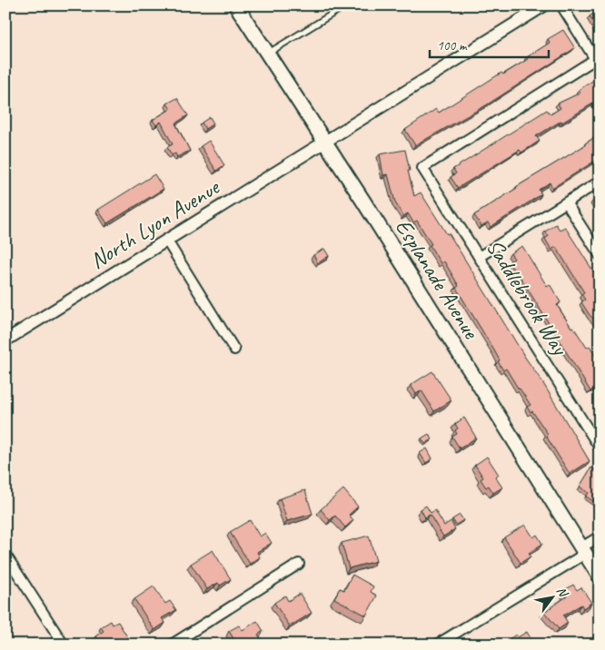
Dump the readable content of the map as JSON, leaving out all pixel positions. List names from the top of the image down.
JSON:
{
  "streets": {
    "main road": ["Esplanade Avenue"],
    "street": ["North Lyon Avenue", "Saddlebrook Way"]
  },
  "crossings": [
    ["North Lyon Avenue", "Esplanade Avenue"]
  ],
  "scale_bar": "100 m",
  "north": "top right"
}
